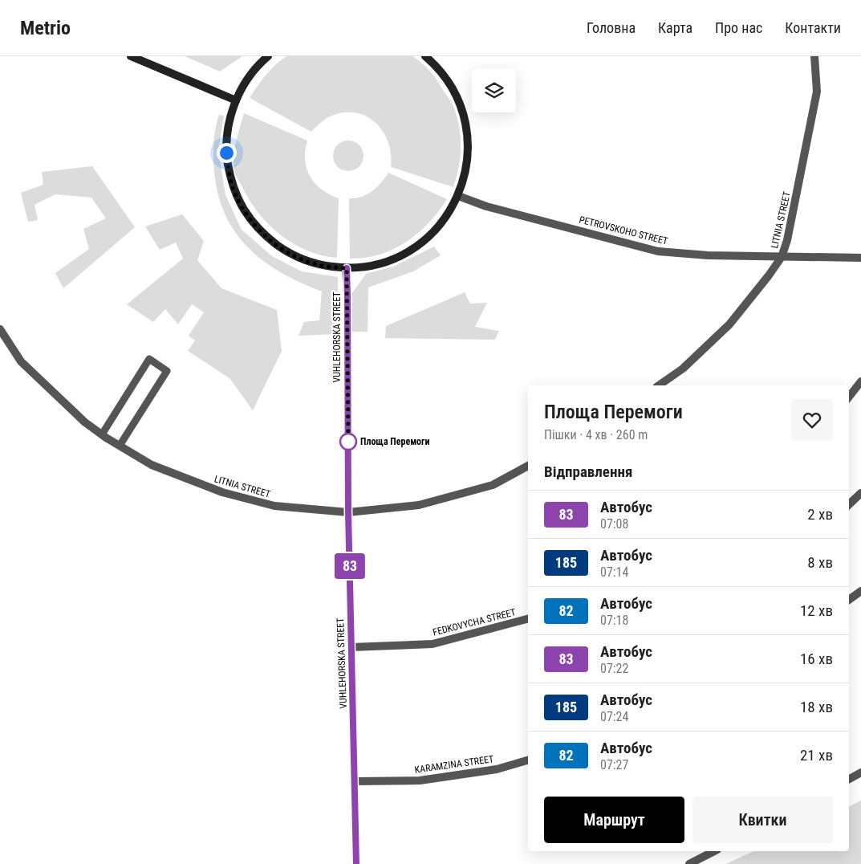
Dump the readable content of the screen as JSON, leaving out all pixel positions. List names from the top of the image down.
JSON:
{
  "streets": {
    "main road": ["VUHLEHORSKA STREET"],
    "street": [
      "LITNIA STREET",
      "PETROVSKOHO STREET",
      "FEDKOVYCHA STREET",
      "KARAMZINA STREET"
    ]
  },
  "crossings": [
    ["LITNIA STREET", "PETROVSKOHO STREET"],
    ["LITNIA STREET", "VUHLEHORSKA STREET"],
    ["VUHLEHORSKA STREET", "FEDKOVYCHA STREET"],
    ["VUHLEHORSKA STREET", "KARAMZINA STREET"]
  ],
  "places": ["Площа Перемоги"],
  "lines": ["bus line 83"],
  "page": {
    "header": "Metrio",
    "nav": [
      "Головна",
      "Карта",
      "Про нас",
      "Контакти"
    ],
    "on_map": "83",
    "heading": [
      ["Площа Перемоги", "Пішки · 4 хв · 260 m"],
      "Відправлення"
    ],
    "list": [
      {
        "mark": "83",
        "name": "Автобус",
        "note": "07:08",
        "value": "2 хв"
      },
      {
        "mark": "185",
        "name": "Автобус",
        "note": "07:14",
        "value": "8 хв"
      },
      {
        "mark": "82",
        "name": "Автобус",
        "note": "07:18",
        "value": "12 хв"
      },
      {
        "mark": "83",
        "name": "Автобус",
        "note": "07:22",
        "value": "16 хв"
      },
      {
        "mark": "185",
        "name": "Автобус",
        "note": "07:24",
        "value": "18 хв"
      },
      {
        "mark": "82",
        "name": "Автобус",
        "note": "07:27",
        "value": "21 хв"
      }
    ],
    "buttons": ["Маршрут", "Квитки"]
  }
}
